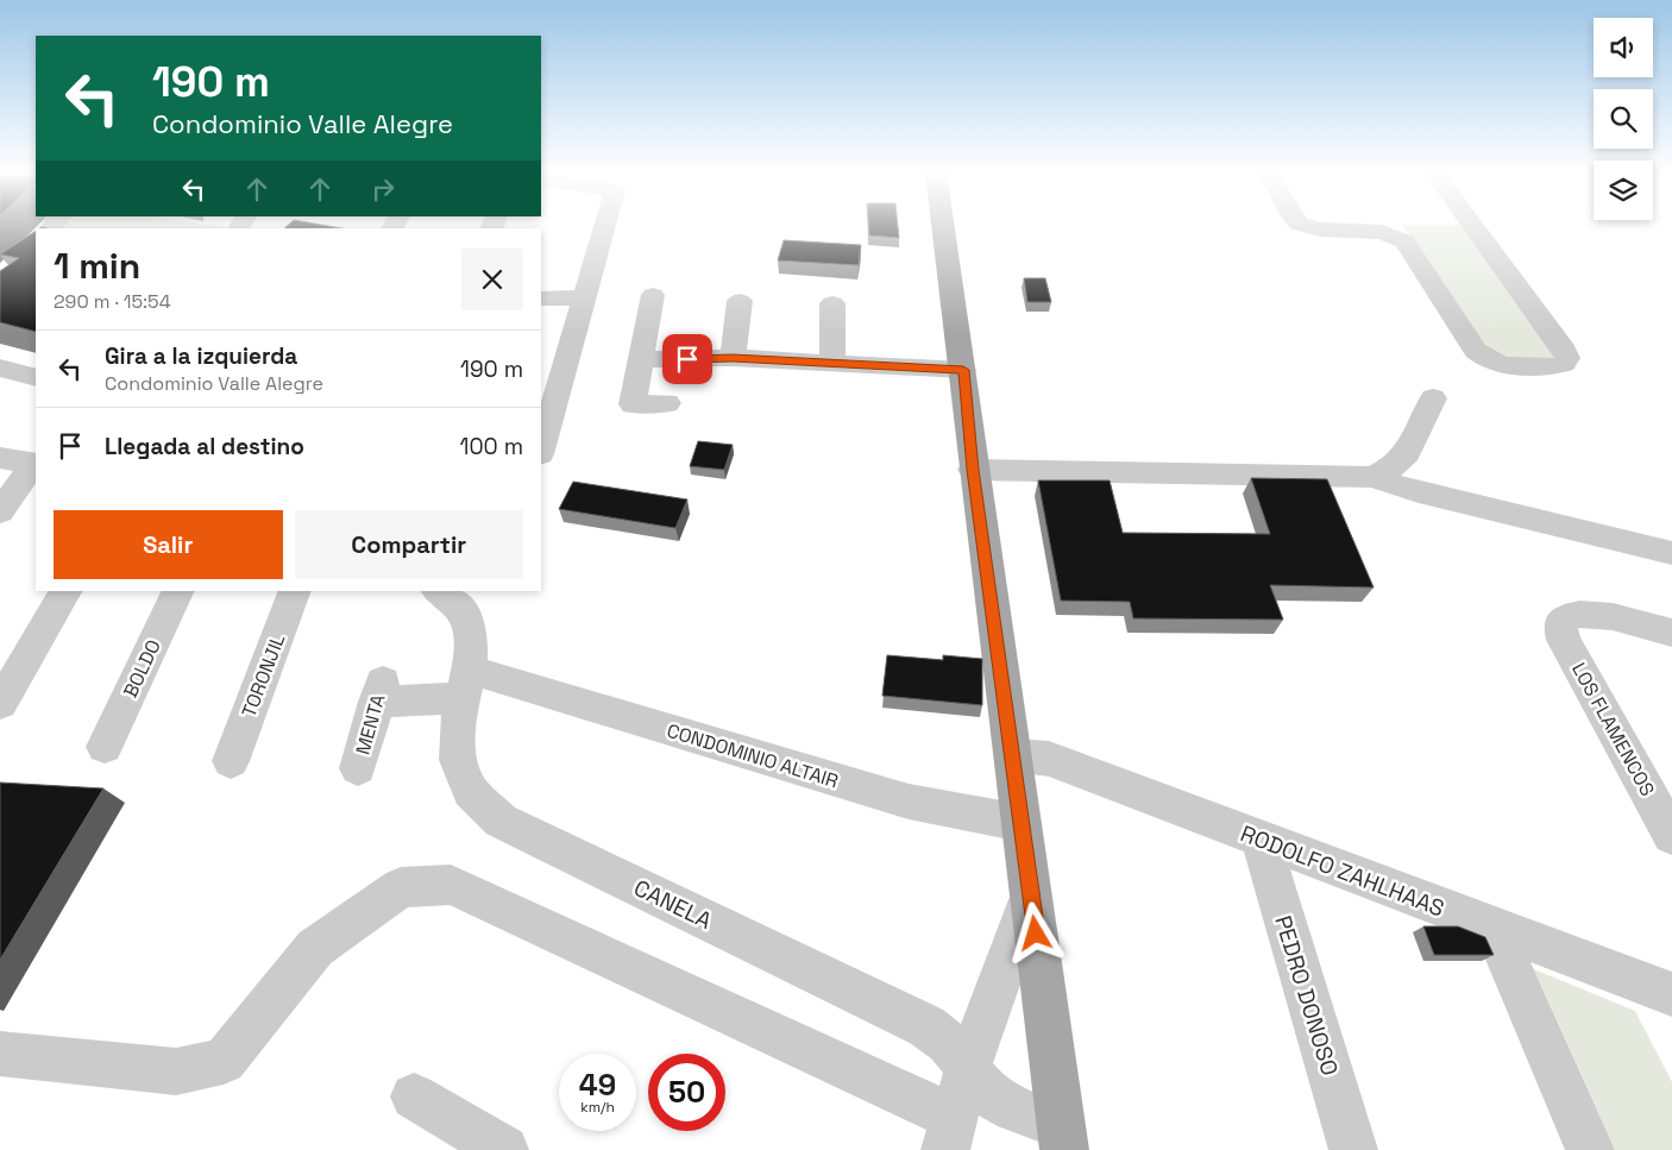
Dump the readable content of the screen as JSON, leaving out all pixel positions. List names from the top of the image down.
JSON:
{
  "streets": {
    "street": [
      "BOLDO",
      "TORONJIL",
      "MENTA",
      "LOS FLAMENCOS",
      "CONDOMINIO ALTAIR",
      "RODOLFO ZAHLHAAS",
      "CANELA",
      "PEDRO DONOSO"
    ]
  },
  "crossings": [
    ["MENTA", "CONDOMINIO ALTAIR"],
    ["CONDOMINIO ALTAIR", "CANELA"],
    ["RODOLFO ZAHLHAAS", "PEDRO DONOSO"]
  ],
  "page": {
    "turn": ["190 m", "Condominio Valle Alegre"],
    "heading": ["1 min", "290 m · 15:54"],
    "list": [
      {
        "name": "Gira a la izquierda",
        "note": "Condominio Valle Alegre",
        "value": "190 m"
      },
      {
        "name": "Llegada al destino",
        "value": "100 m"
      }
    ],
    "buttons": ["Salir", "Compartir"],
    "speed": "49 km/h",
    "limit": "50"
  }
}
